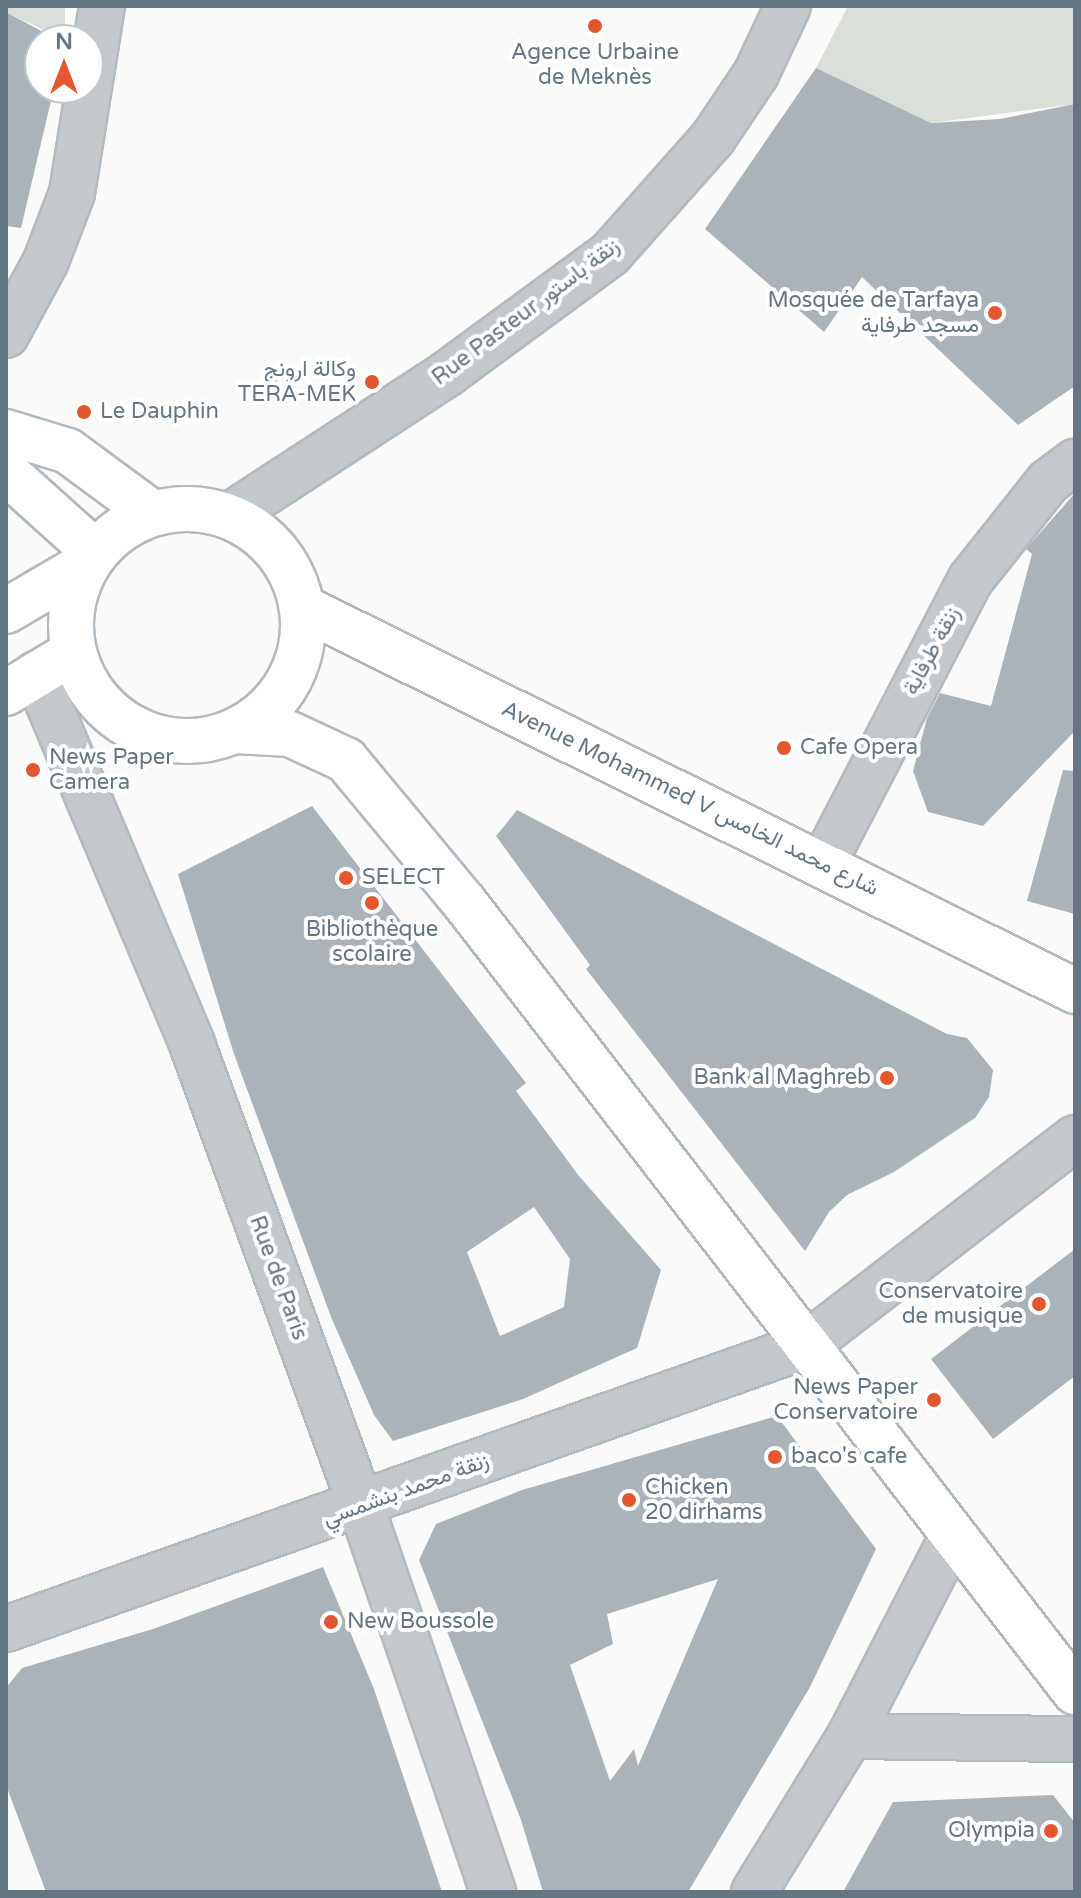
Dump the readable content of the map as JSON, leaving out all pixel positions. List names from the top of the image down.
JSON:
{
  "streets": {
    "main road": ["Avenue Mohammed V شارع محمد الخامس"],
    "street": [
      "Rue Pasteur زنقة باستور",
      "زنقة طرفاية",
      "Rue de Paris",
      "زنقة محمد بنشمسي"
    ]
  },
  "crossings": [
    ["Rue Pasteur زنقة باستور", "Avenue Mohammed V شارع محمد الخامس"],
    ["Rue Pasteur زنقة باستور", "Rue de Paris"],
    ["زنقة طرفاية", "Avenue Mohammed V شارع محمد الخامس"],
    ["Avenue Mohammed V شارع محمد الخامس", "Rue de Paris"],
    ["Rue de Paris", "زنقة محمد بنشمسي"]
  ],
  "places": [
    "Agence Urbaine de Meknès",
    "Mosquée de Tarfaya مسجد طرفاية",
    "وكالة ارونج TERA-MEK",
    "Le Dauphin",
    "Cafe Opera",
    "News Paper Camera",
    "SELECT",
    "Bibliothèque scolaire",
    "Bank al Maghreb",
    "Conservatoire de musique",
    "News Paper Conservatoire",
    "baco's cafe",
    "Chicken 20 dirhams",
    "New Boussole",
    "Olympia"
  ],
  "north": "top"
}
